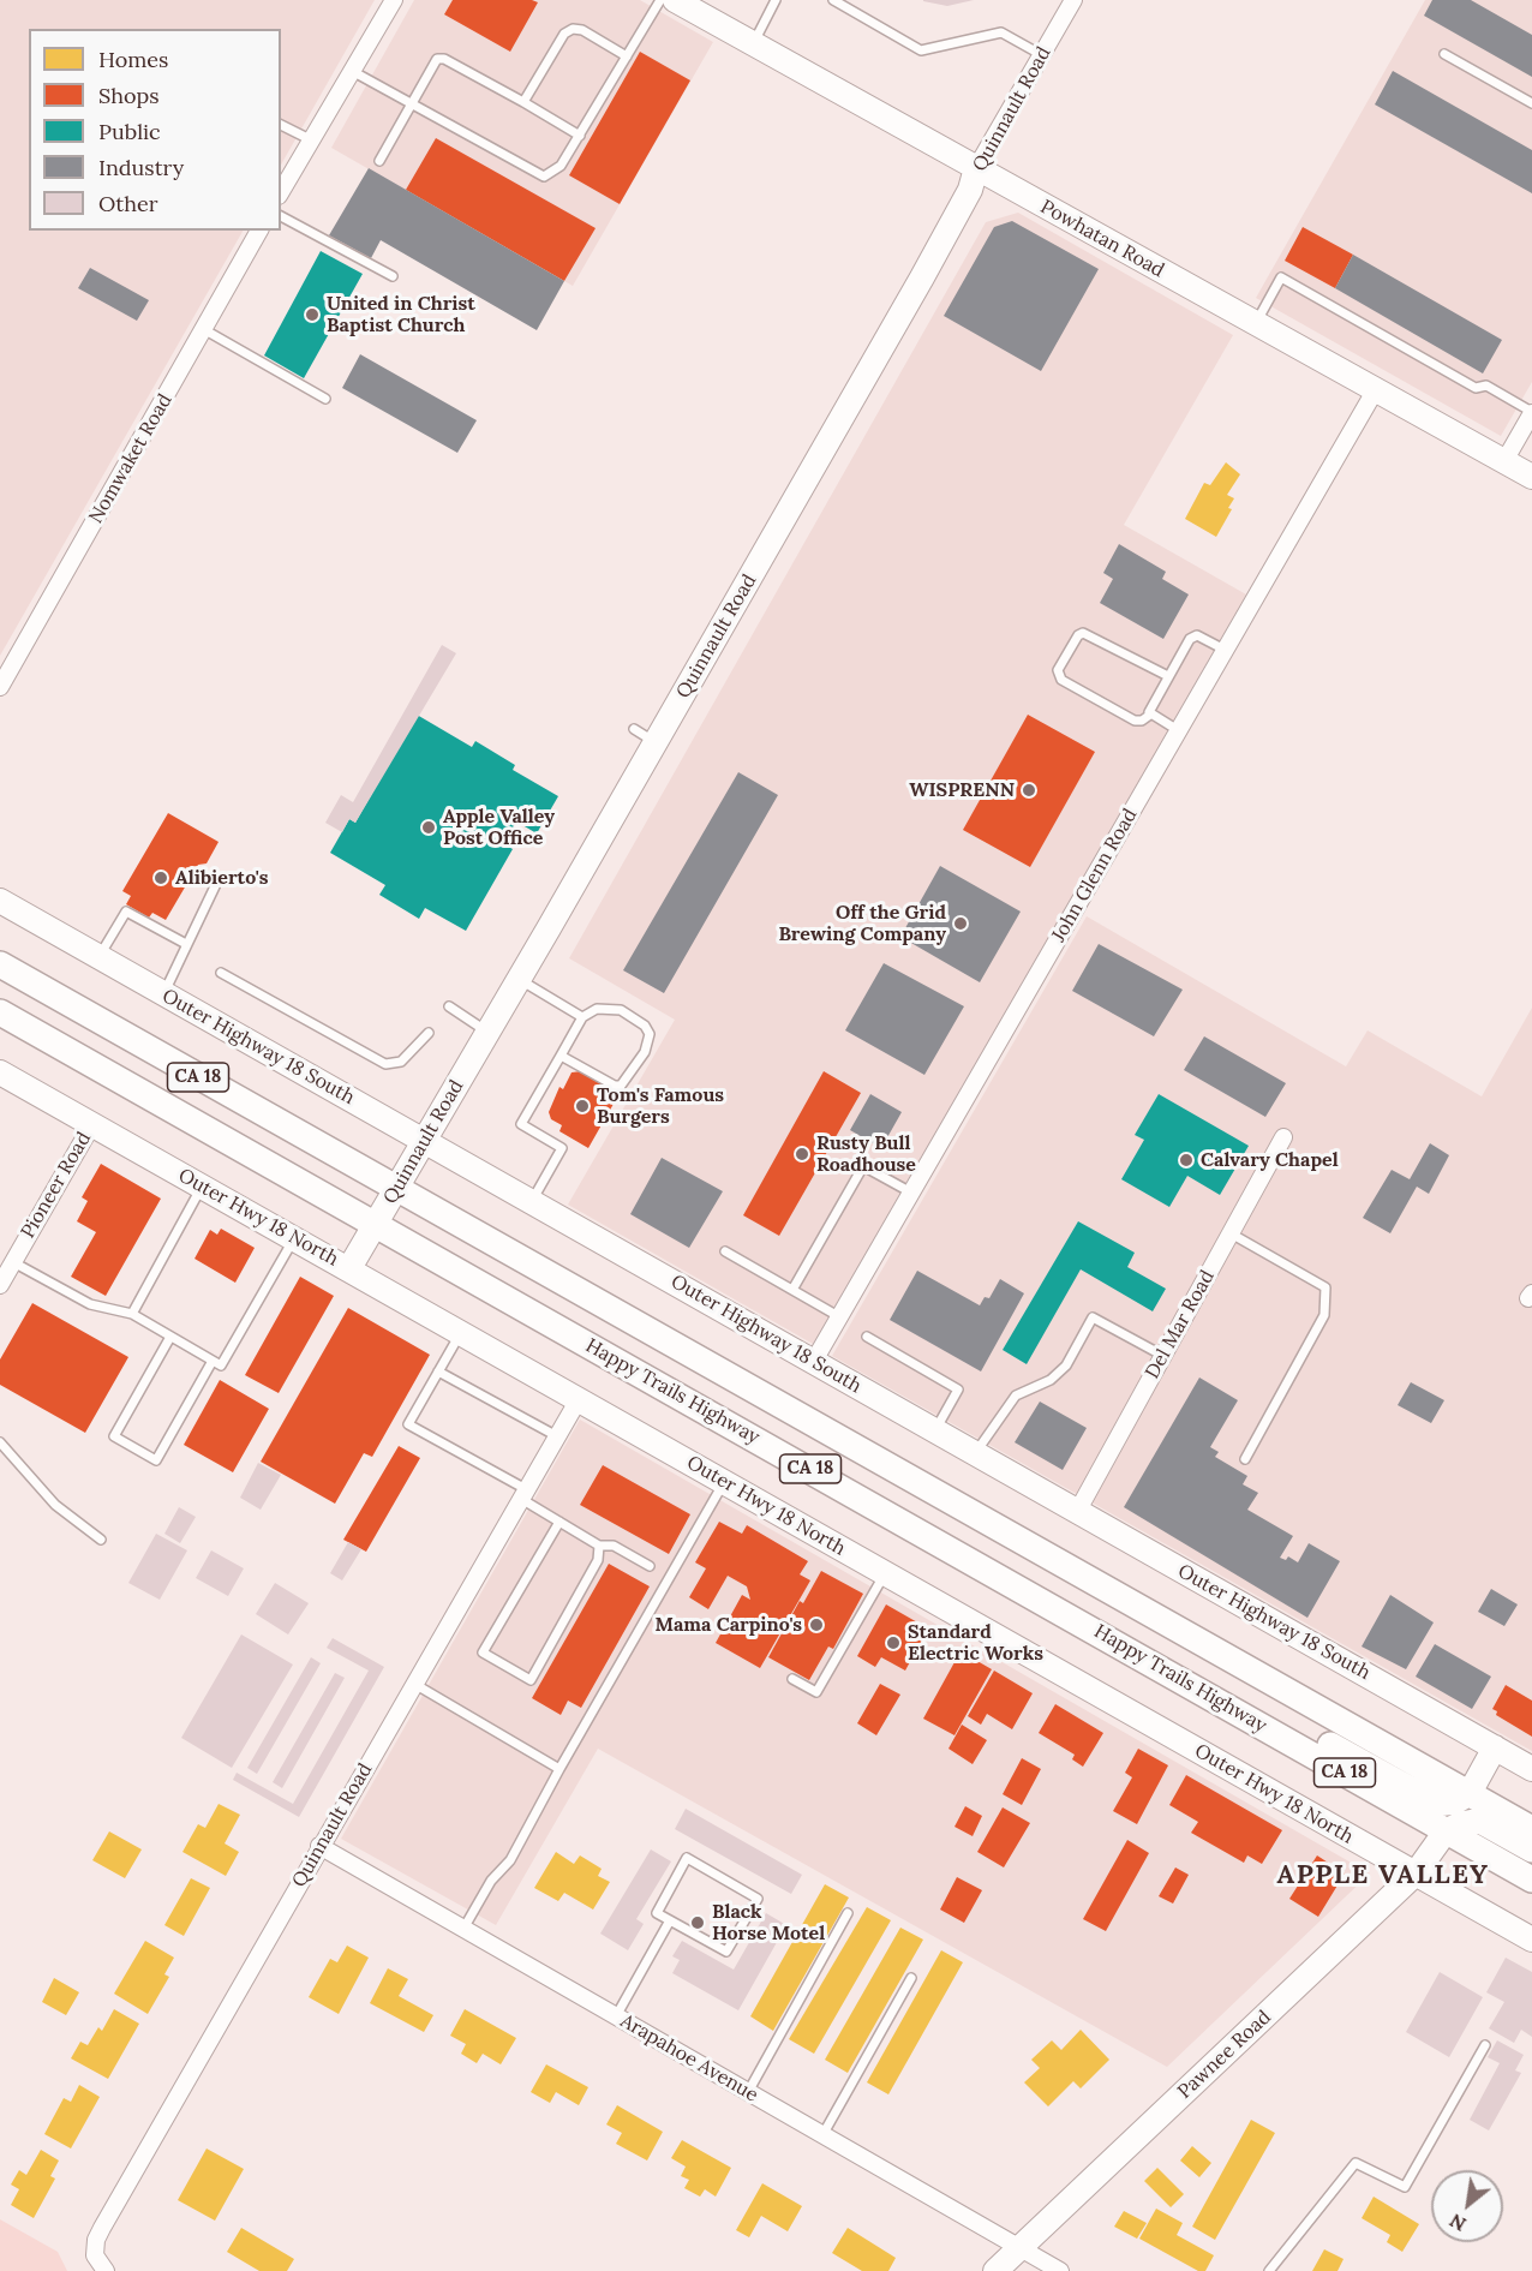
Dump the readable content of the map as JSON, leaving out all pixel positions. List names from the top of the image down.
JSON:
{
  "streets": {
    "main road": ["CA 18", "Happy Trails Highway"],
    "street": [
      "Quinnault Road",
      "Powhatan Road",
      "Nomwaket Road",
      "John Glenn Road",
      "Outer Highway 18 South",
      "Pioneer Road",
      "Outer Hwy 18 North",
      "Del Mar Road",
      "Pawnee Road",
      "Arapahoe Avenue"
    ]
  },
  "crossings": [
    ["Quinnault Road", "Powhatan Road"],
    ["Quinnault Road", "Outer Highway 18 South"],
    ["Quinnault Road", "CA 18"],
    ["Quinnault Road", "Outer Hwy 18 North"],
    ["Quinnault Road", "Happy Trails Highway"],
    ["Quinnault Road", "Arapahoe Avenue"],
    ["Powhatan Road", "John Glenn Road"],
    ["John Glenn Road", "Outer Highway 18 South"],
    ["Outer Highway 18 South", "Del Mar Road"],
    ["Pioneer Road", "Outer Hwy 18 North"],
    ["Outer Hwy 18 North", "Pawnee Road"],
    ["Happy Trails Highway", "Pawnee Road"],
    ["Pawnee Road", "Arapahoe Avenue"]
  ],
  "districts": ["APPLE VALLEY"],
  "places": [
    "United in Christ Baptist Church",
    "WISPRENN",
    "Apple Valley Post Office",
    "Alibierto's",
    "Off the Grid Brewing Company",
    "Tom's Famous Burgers",
    "Rusty Bull Roadhouse",
    "Calvary Chapel",
    "Mama Carpino's",
    "Standard Electric Works",
    "Black Horse Motel"
  ],
  "legend": [
    "Homes",
    "Shops",
    "Public",
    "Industry",
    "Other"
  ],
  "north": "bottom left"
}
